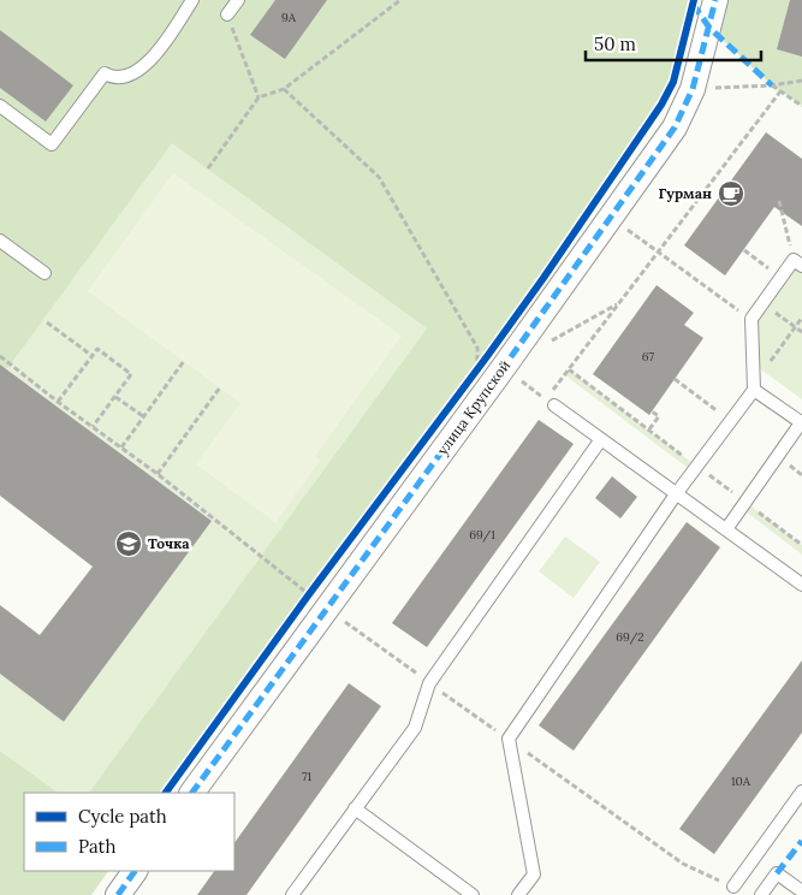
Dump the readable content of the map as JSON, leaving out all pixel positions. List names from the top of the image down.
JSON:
{
  "streets": {
    "street": ["улица Крупской"]
  },
  "places": {
    "cafe": ["Гурман"],
    "school or university": ["Точка"]
  },
  "house_numbers": [
    "9А",
    "67",
    "69/1",
    "69/2",
    "71",
    "10А"
  ],
  "legend": ["Cycle path", "Path"],
  "scale_bar": "50 m"
}
